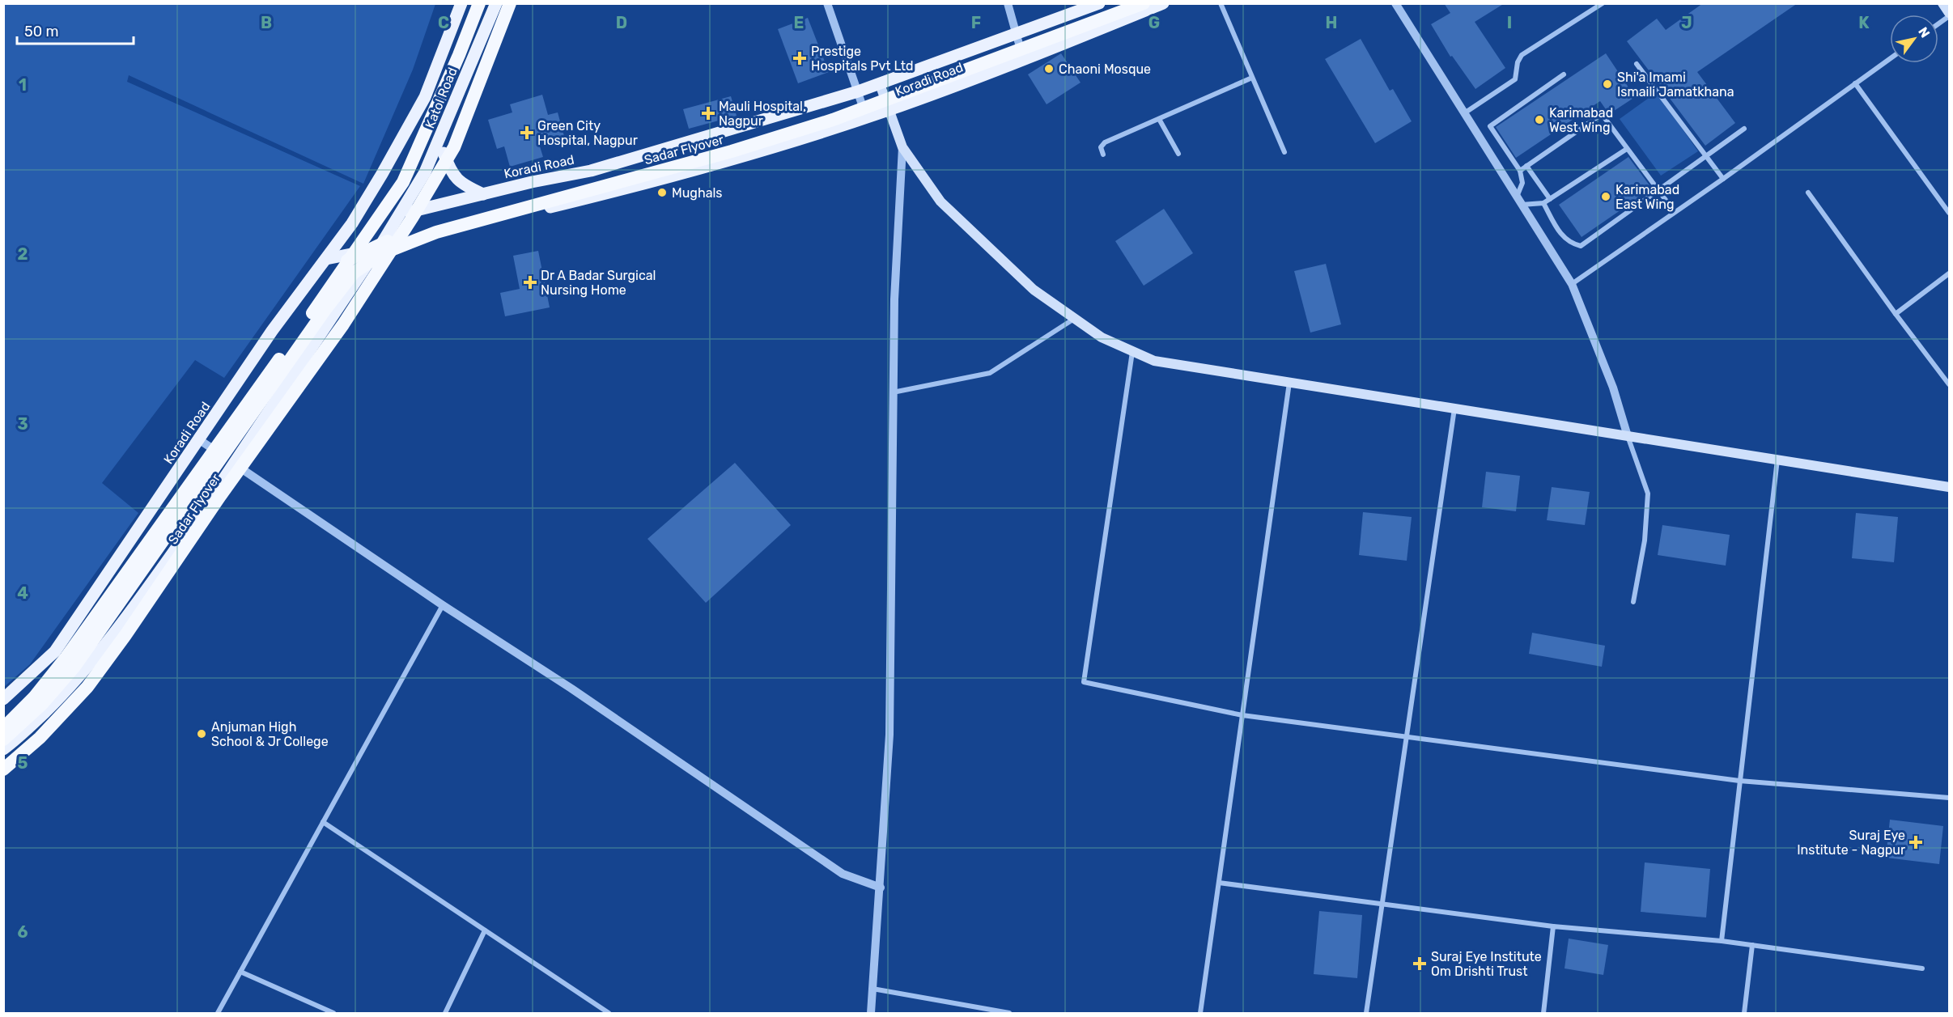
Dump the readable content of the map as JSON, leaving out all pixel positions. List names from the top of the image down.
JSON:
{
  "streets": {
    "highway": ["Sadar Flyover"],
    "main road": ["Koradi Road", "Katol Road"]
  },
  "crossings": [
    ["Koradi Road", "Katol Road"]
  ],
  "places": {
    "health": [
      "Prestige Hospitals Pvt Ltd",
      "Mauli Hospital, Nagpur",
      "Green City Hospital, Nagpur",
      "Dr A Badar Surgical Nursing Home",
      "Suraj Eye Institute - Nagpur",
      "Suraj Eye Institute Om Drishti Trust"
    ],
    "other": [
      "Chaoni Mosque",
      "Shi'a Imami Ismaili Jamatkhana",
      "Karimabad West Wing",
      "Mughals",
      "Karimabad East Wing",
      "Anjuman High School & Jr College"
    ]
  },
  "scale_bar": "50 m",
  "north": "top right",
  "grid": {
    "columns": [
      "B",
      "C",
      "D",
      "E",
      "F",
      "G",
      "H",
      "I",
      "J",
      "K"
    ],
    "rows": [
      "1",
      "2",
      "3",
      "4",
      "5",
      "6"
    ]
  }
}
